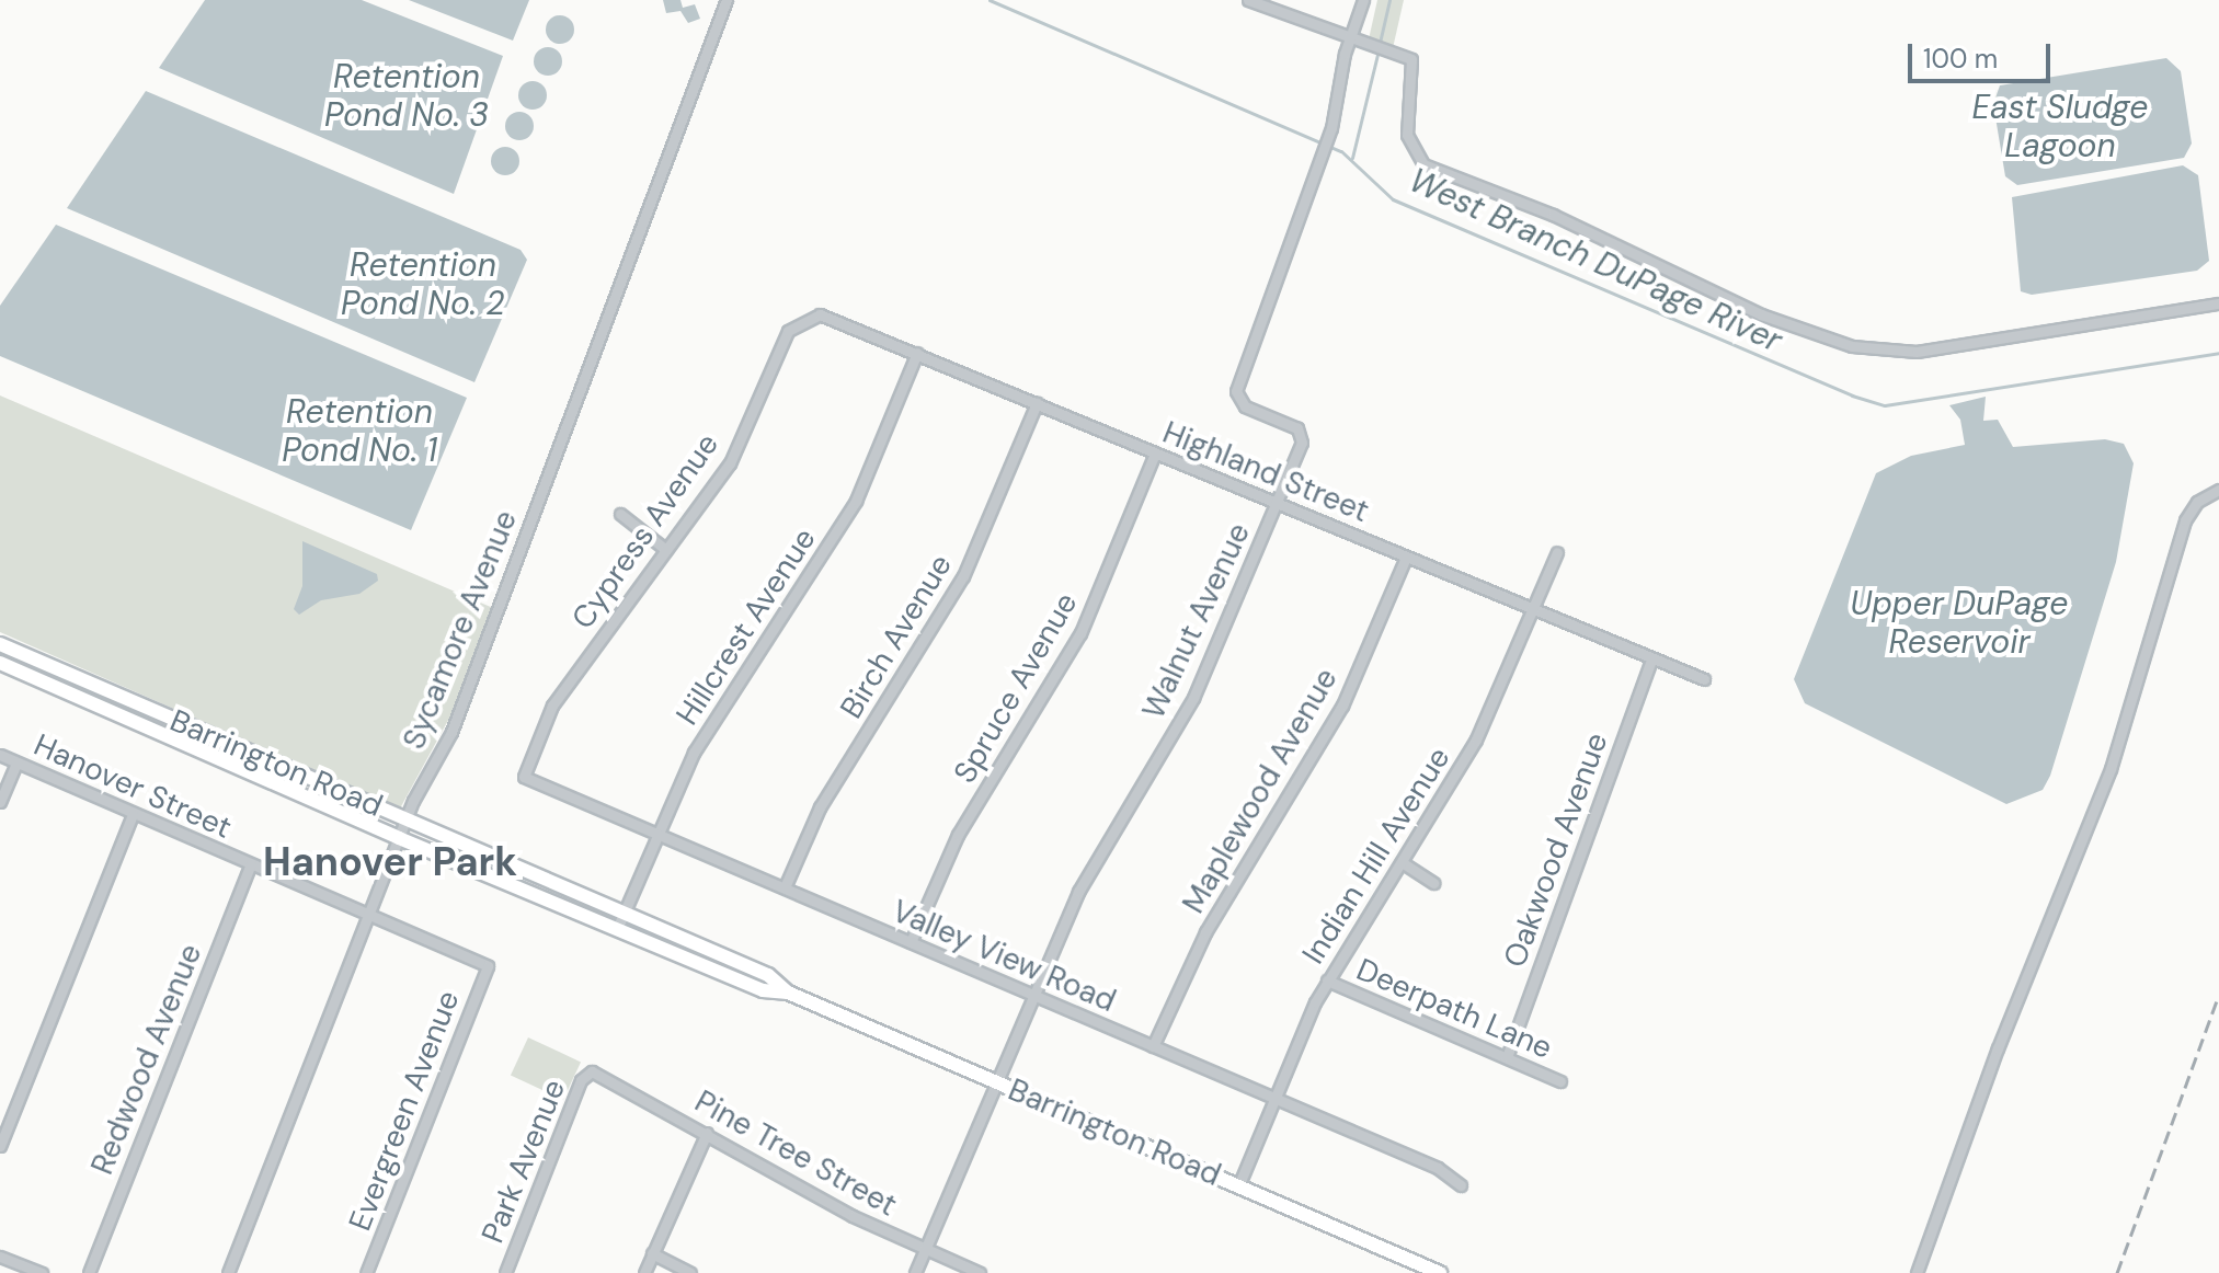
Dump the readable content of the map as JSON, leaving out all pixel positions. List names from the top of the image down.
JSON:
{
  "streets": {
    "main road": ["Barrington Road"],
    "street": [
      "Highland Street",
      "Cypress Avenue",
      "Walnut Avenue",
      "Hillcrest Avenue",
      "Sycamore Avenue",
      "Birch Avenue",
      "Spruce Avenue",
      "Hanover Street",
      "Maplewood Avenue",
      "Oakwood Avenue",
      "Indian Hill Avenue",
      "Valley View Road",
      "Deerpath Lane",
      "Redwood Avenue",
      "Evergreen Avenue",
      "Pine Tree Street",
      "Park Avenue"
    ]
  },
  "crossings": [
    ["Highland Street", "Cypress Avenue"],
    ["Highland Street", "Walnut Avenue"],
    ["Highland Street", "Hillcrest Avenue"],
    ["Highland Street", "Birch Avenue"],
    ["Highland Street", "Spruce Avenue"],
    ["Highland Street", "Maplewood Avenue"],
    ["Highland Street", "Oakwood Avenue"],
    ["Highland Street", "Indian Hill Avenue"],
    ["Cypress Avenue", "Valley View Road"],
    ["Walnut Avenue", "Barrington Road"],
    ["Walnut Avenue", "Valley View Road"],
    ["Walnut Avenue", "Pine Tree Street"],
    ["Hillcrest Avenue", "Barrington Road"],
    ["Hillcrest Avenue", "Valley View Road"],
    ["Sycamore Avenue", "Barrington Road"],
    ["Sycamore Avenue", "Hanover Street"],
    ["Birch Avenue", "Valley View Road"],
    ["Spruce Avenue", "Valley View Road"],
    ["Barrington Road", "Indian Hill Avenue"],
    ["Hanover Street", "Redwood Avenue"],
    ["Hanover Street", "Evergreen Avenue"],
    ["Maplewood Avenue", "Valley View Road"],
    ["Oakwood Avenue", "Deerpath Lane"],
    ["Indian Hill Avenue", "Valley View Road"],
    ["Indian Hill Avenue", "Deerpath Lane"],
    ["Pine Tree Street", "Park Avenue"]
  ],
  "districts": ["Hanover Park"],
  "water": [
    "Retention Pond No. 3",
    "East Sludge Lagoon",
    "West Branch DuPage River",
    "Retention Pond No. 2",
    "Retention Pond No. 1",
    "Upper DuPage Reservoir"
  ],
  "scale_bar": "100 m"
}
